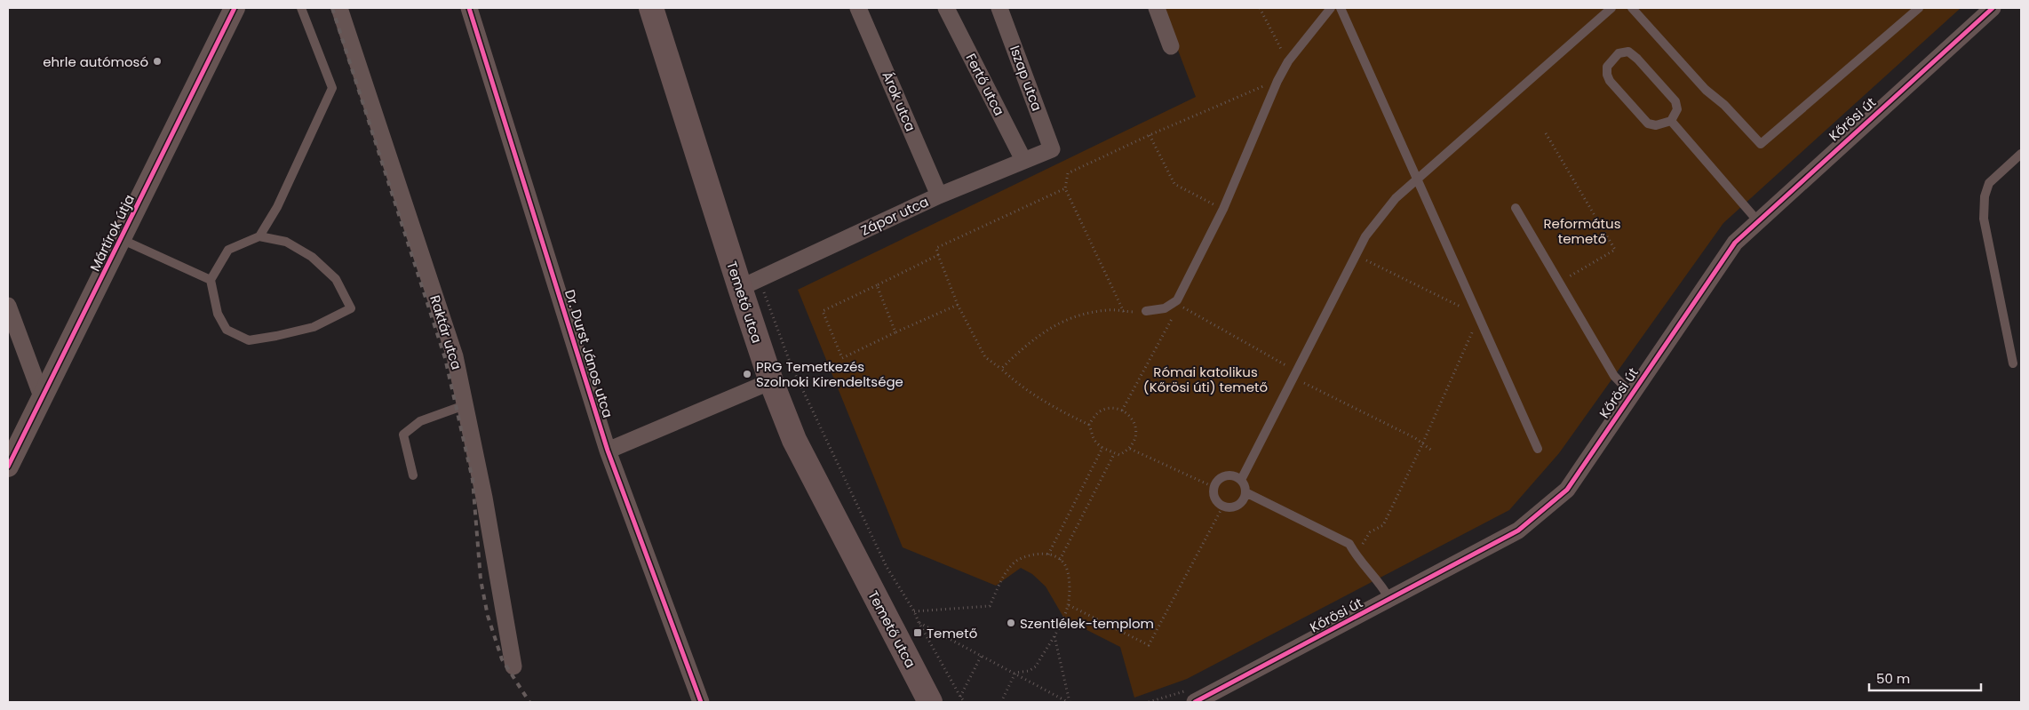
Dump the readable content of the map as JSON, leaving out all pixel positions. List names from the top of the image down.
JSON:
{
  "streets": {
    "main road": ["Temető utca"],
    "street": [
      "Iszap utca",
      "Fertő utca",
      "Árok utca",
      "Kőrösi út",
      "Zápor utca",
      "Mártírok útja",
      "Raktár utca",
      "Dr. Durst János utca"
    ]
  },
  "crossings": [
    ["Iszap utca", "Zápor utca"],
    ["Fertő utca", "Zápor utca"],
    ["Árok utca", "Zápor utca"],
    ["Zápor utca", "Temető utca"]
  ],
  "parks": ["Református temető", "Római katolikus (Kőrösi úti) temető"],
  "places": {
    "other": ["ehrle autómosó", "PRG Temetkezés Szolnoki Kirendeltsége", "Szentlélek-templom"],
    "transit": ["Temető"]
  },
  "scale_bar": "50 m"
}
